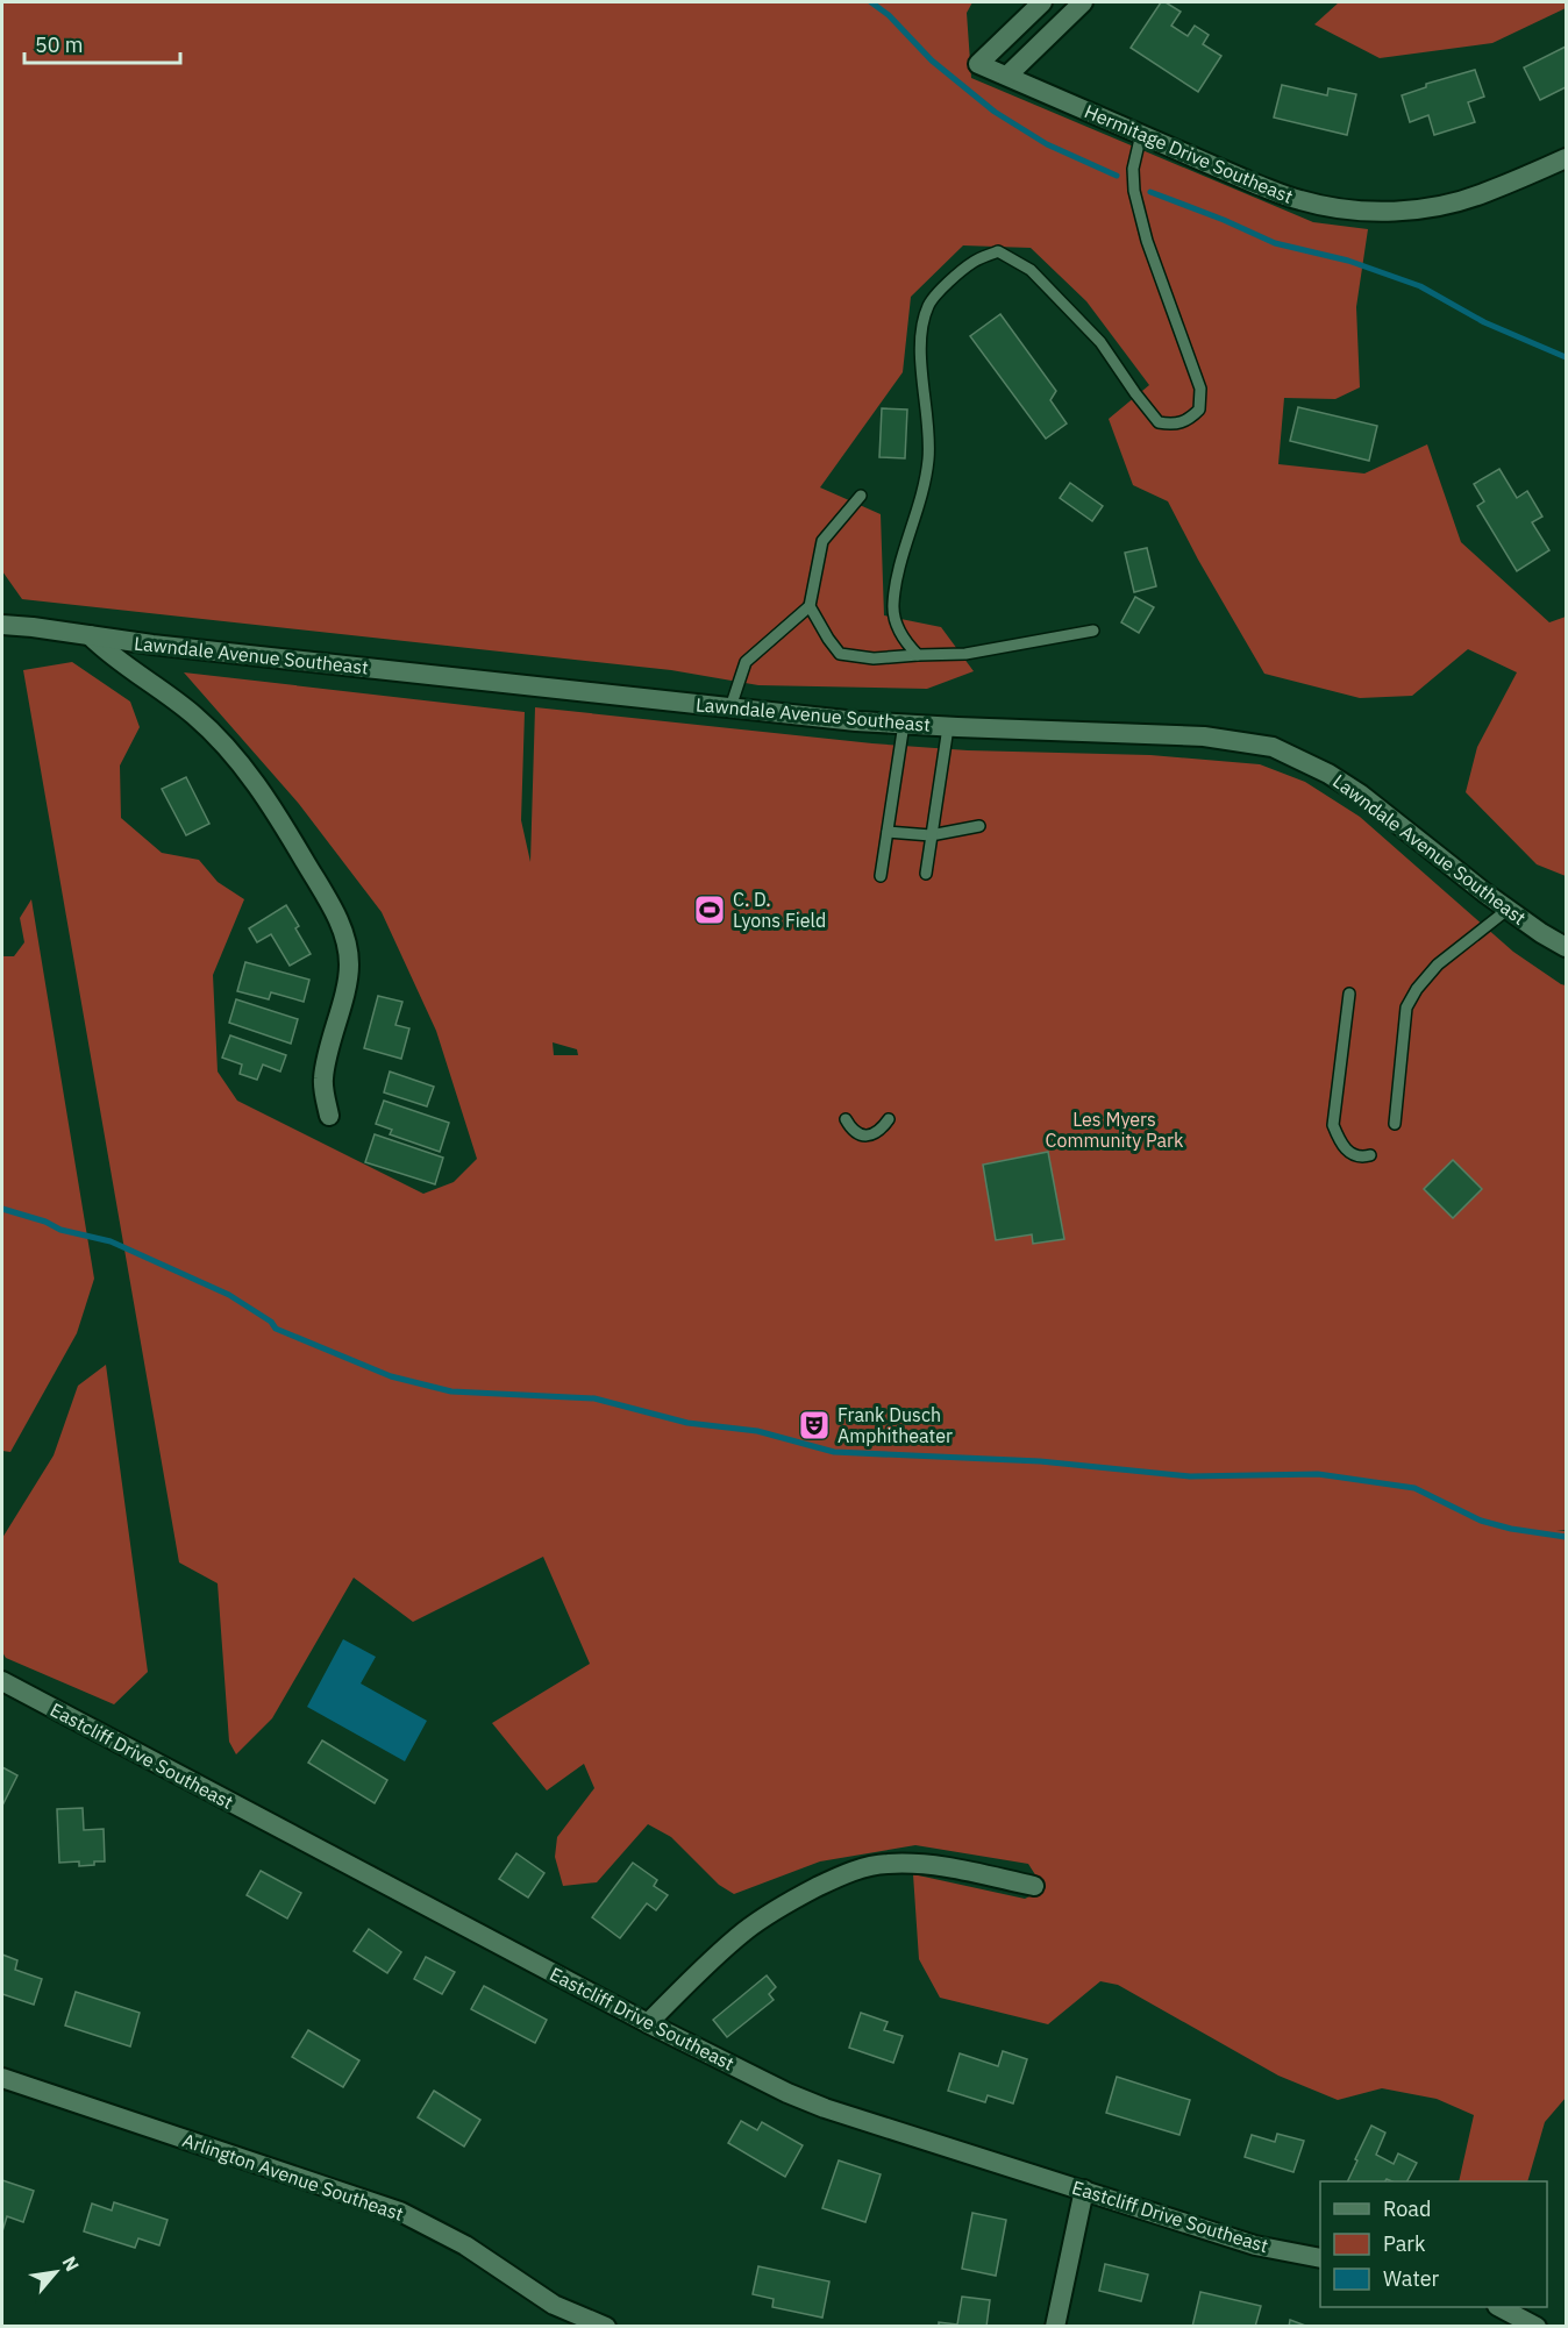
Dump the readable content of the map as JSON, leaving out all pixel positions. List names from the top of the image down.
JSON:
{
  "streets": {
    "street": [
      "Hermitage Drive Southeast",
      "Lawndale Avenue Southeast",
      "Eastcliff Drive Southeast",
      "Arlington Avenue Southeast"
    ]
  },
  "parks": ["Les Myers Community Park"],
  "places": {
    "sports": ["C. D. Lyons Field"],
    "theatre": ["Frank Dusch Amphitheater"]
  },
  "legend": ["Road", "Park", "Water"],
  "scale_bar": "50 m",
  "north": "top right"
}
